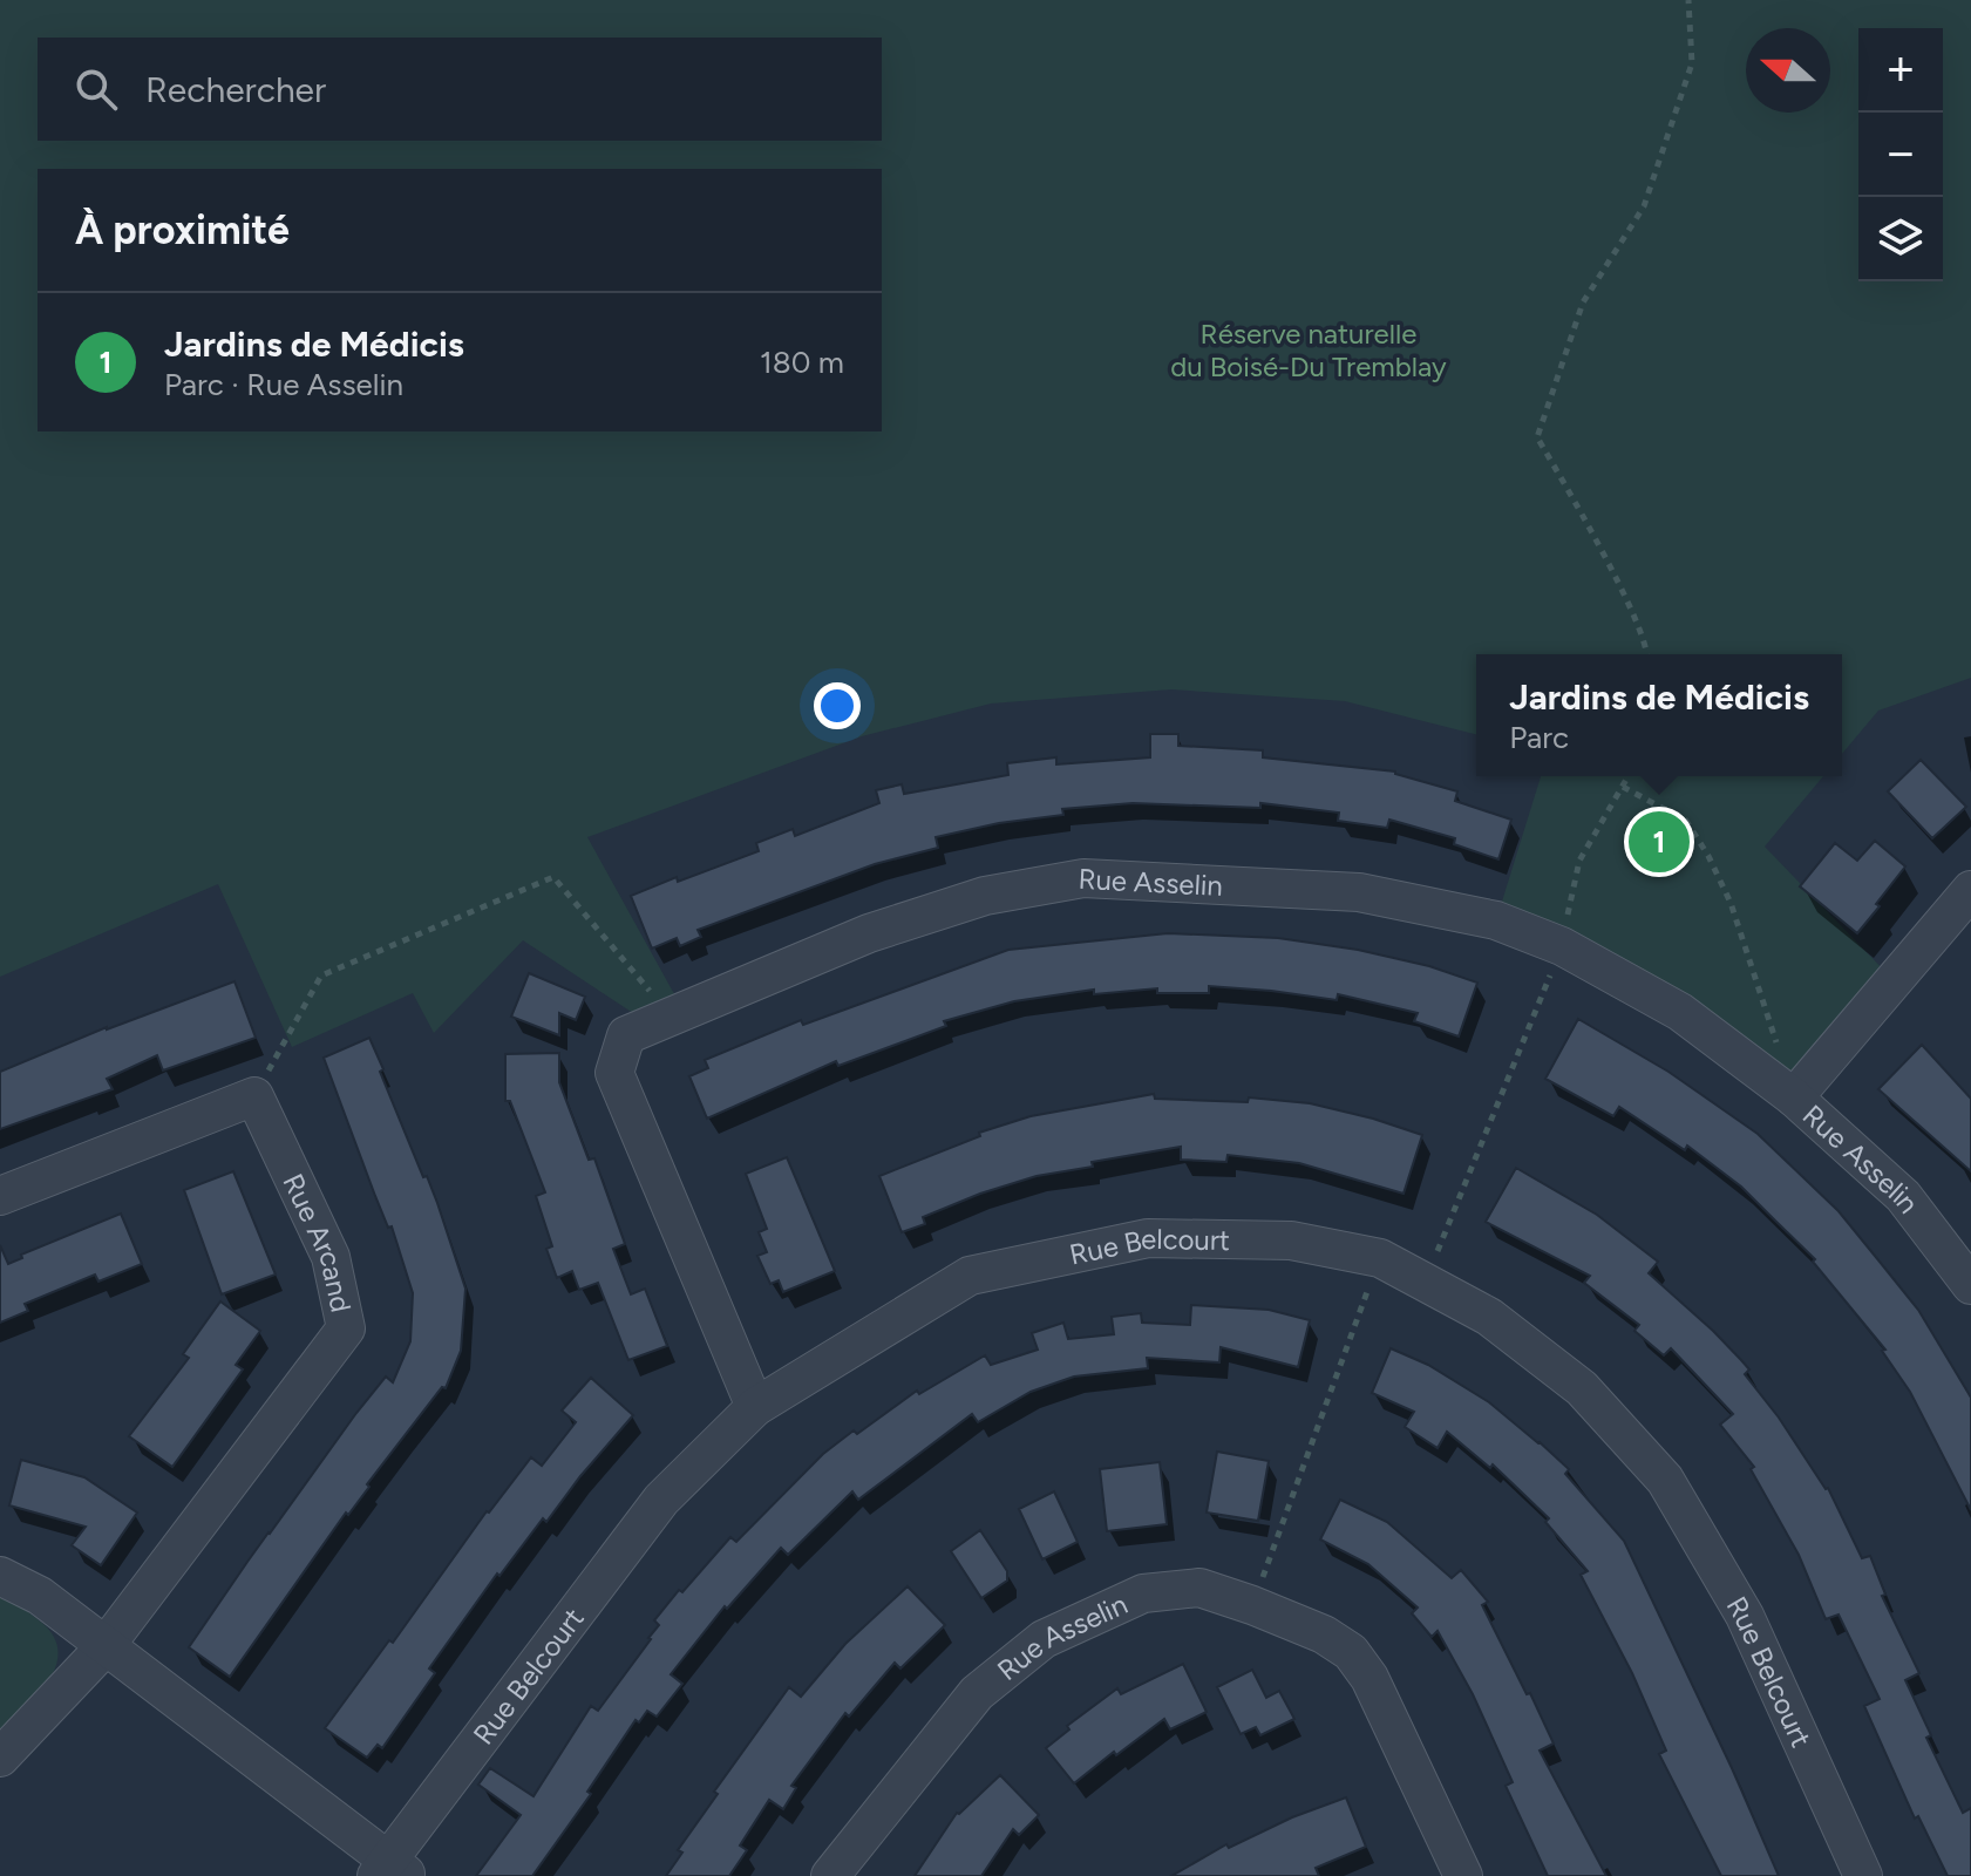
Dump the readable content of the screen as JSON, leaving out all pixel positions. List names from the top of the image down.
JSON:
{
  "streets": {
    "street": ["Rue Asselin", "Rue Arcand", "Rue Belcourt"]
  },
  "crossings": [
    ["Rue Asselin", "Rue Belcourt"]
  ],
  "parks": ["Réserve naturelle du Boisé-Du Tremblay"],
  "north": "left",
  "page": {
    "map_buttons": ["+", "−"],
    "search": "Rechercher",
    "heading": "À proximité",
    "list": [
      {
        "mark": "1",
        "name": "Jardins de Médicis",
        "note": "Parc · Rue Asselin",
        "value": "180 m"
      }
    ],
    "popup": ["Jardins de Médicis", "Parc"],
    "pins": "1"
  }
}
